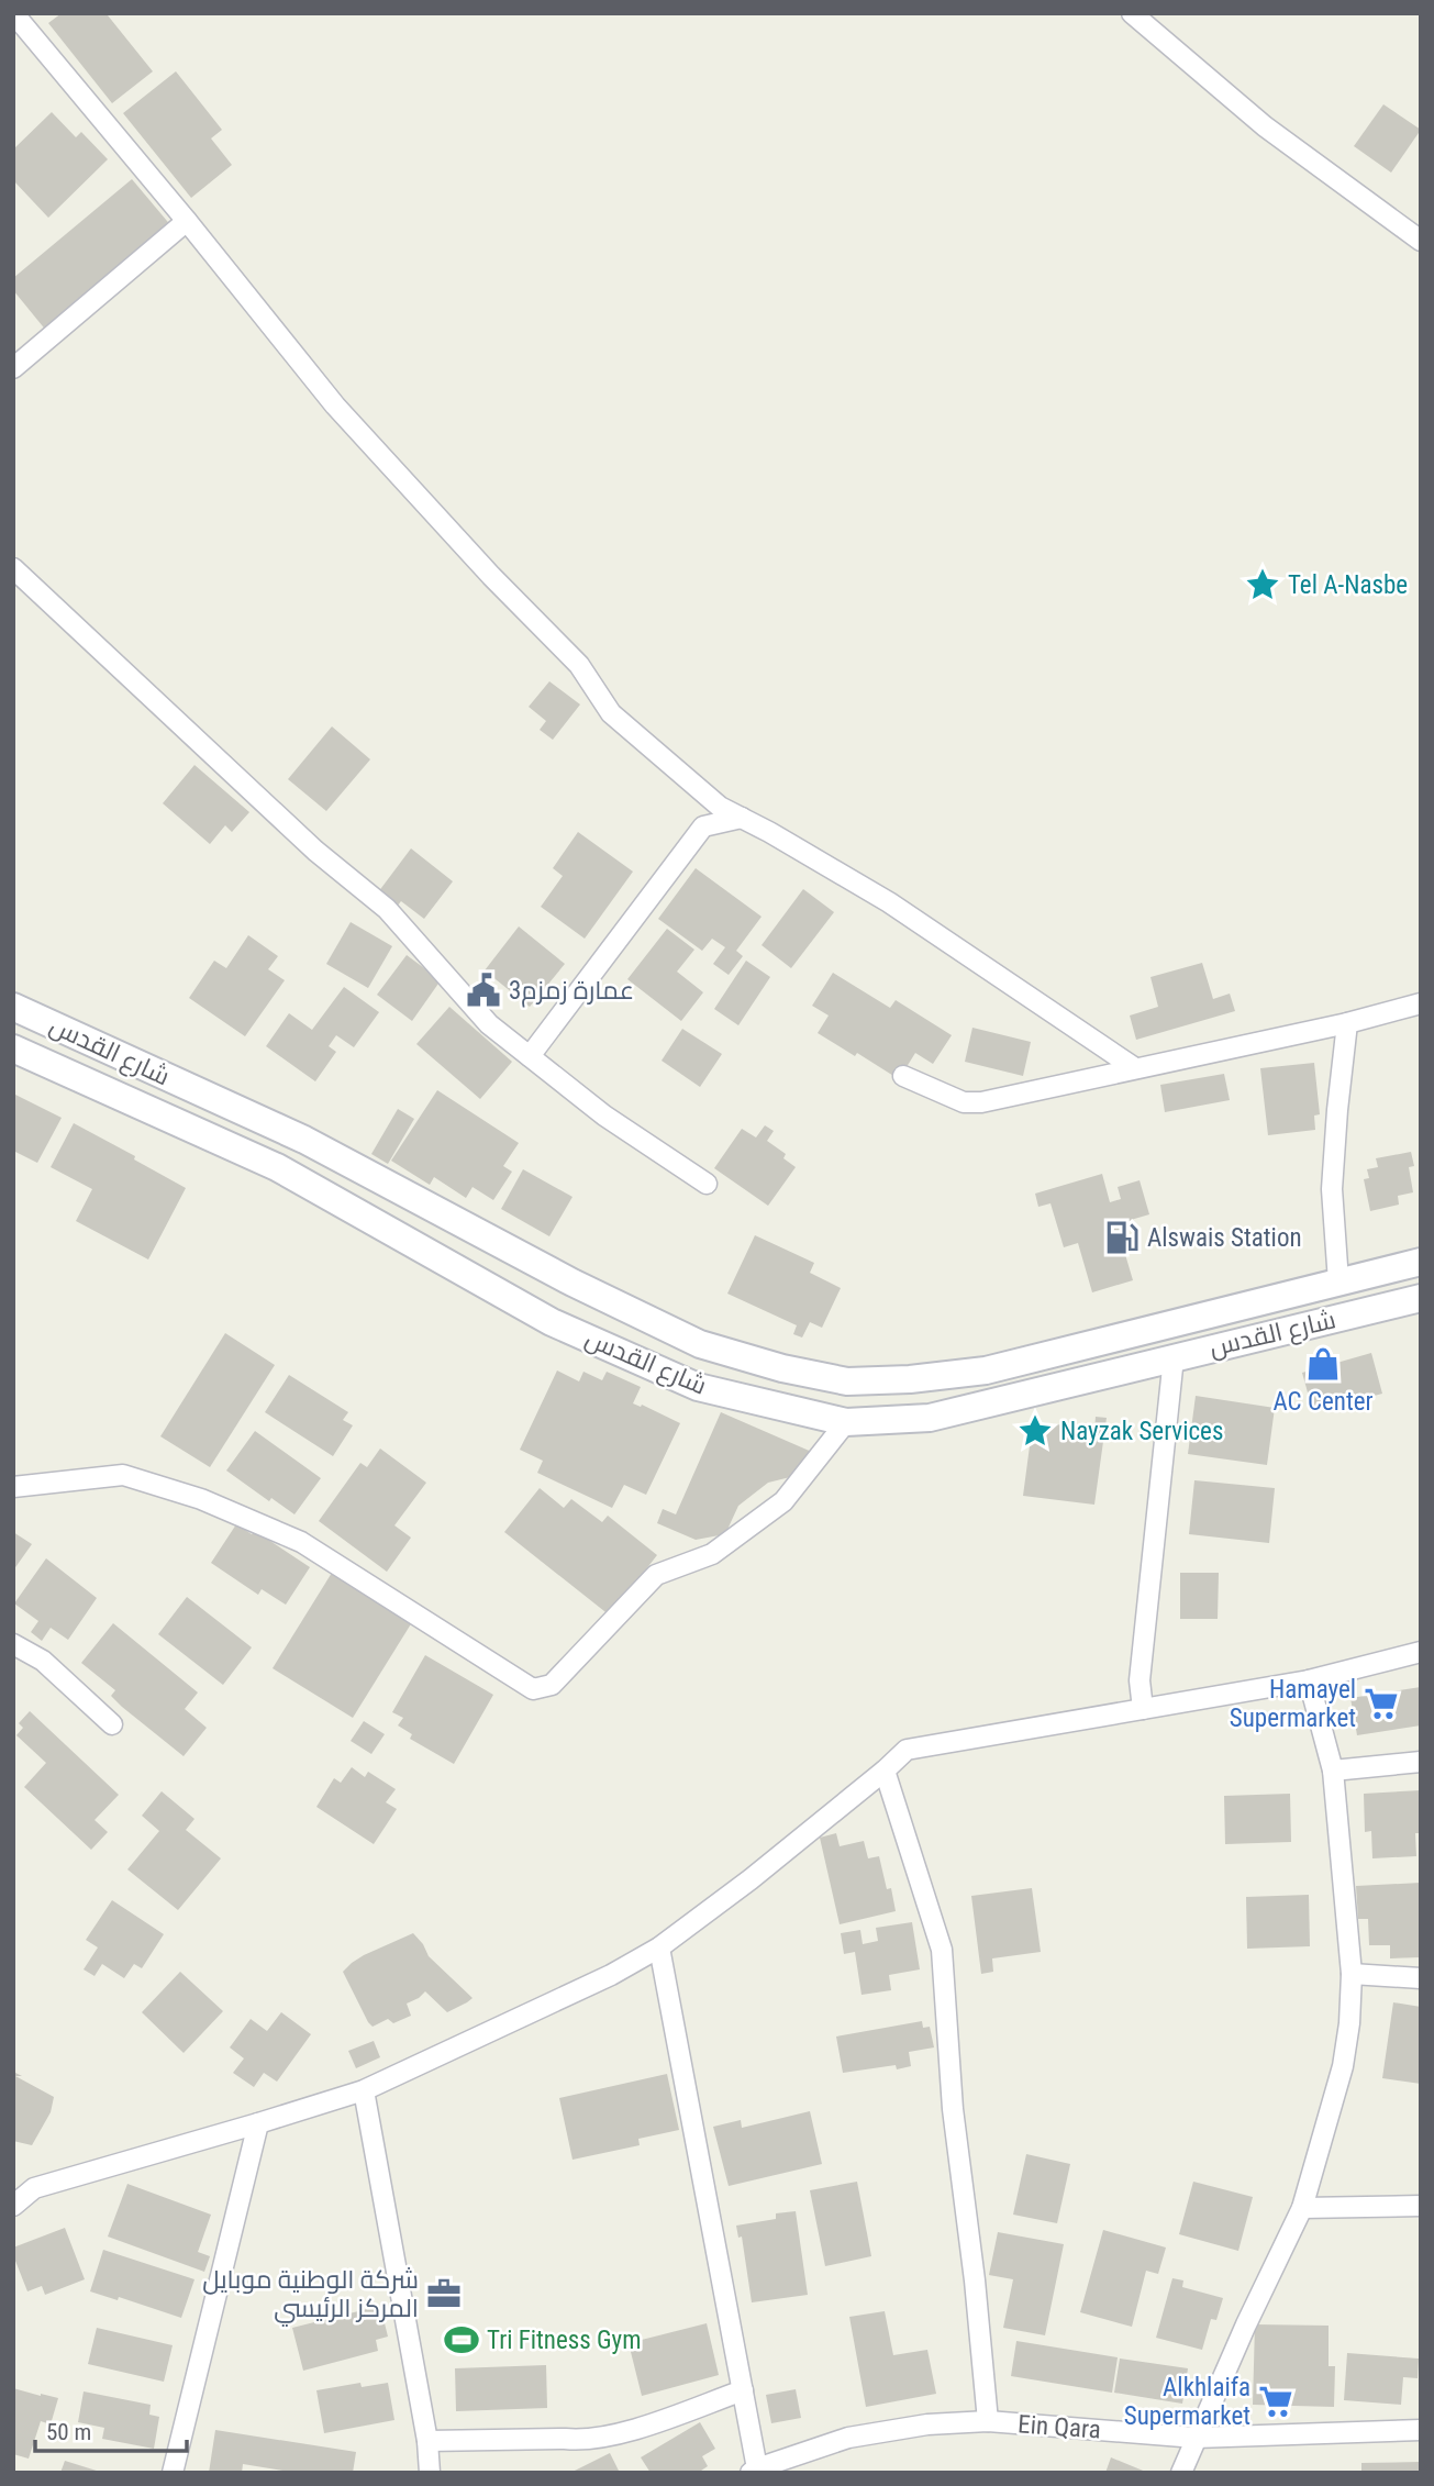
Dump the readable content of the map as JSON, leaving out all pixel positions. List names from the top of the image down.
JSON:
{
  "streets": {
    "main road": ["شارع القدس"],
    "street": ["Ein Qara"]
  },
  "places": {
    "place": ["Tel A-Nasbe", "Nayzak Services"],
    "public building": ["عمارة زمزم3"],
    "fuel station": ["Alswais Station"],
    "shop": ["AC Center"],
    "supermarket": ["Hamayel Supermarket", "Alkhlaifa Supermarket"],
    "office": ["شركة الوطنية موبايل المركز الرئيسي"],
    "sports": ["Tri Fitness Gym"]
  },
  "scale_bar": "50 m"
}
